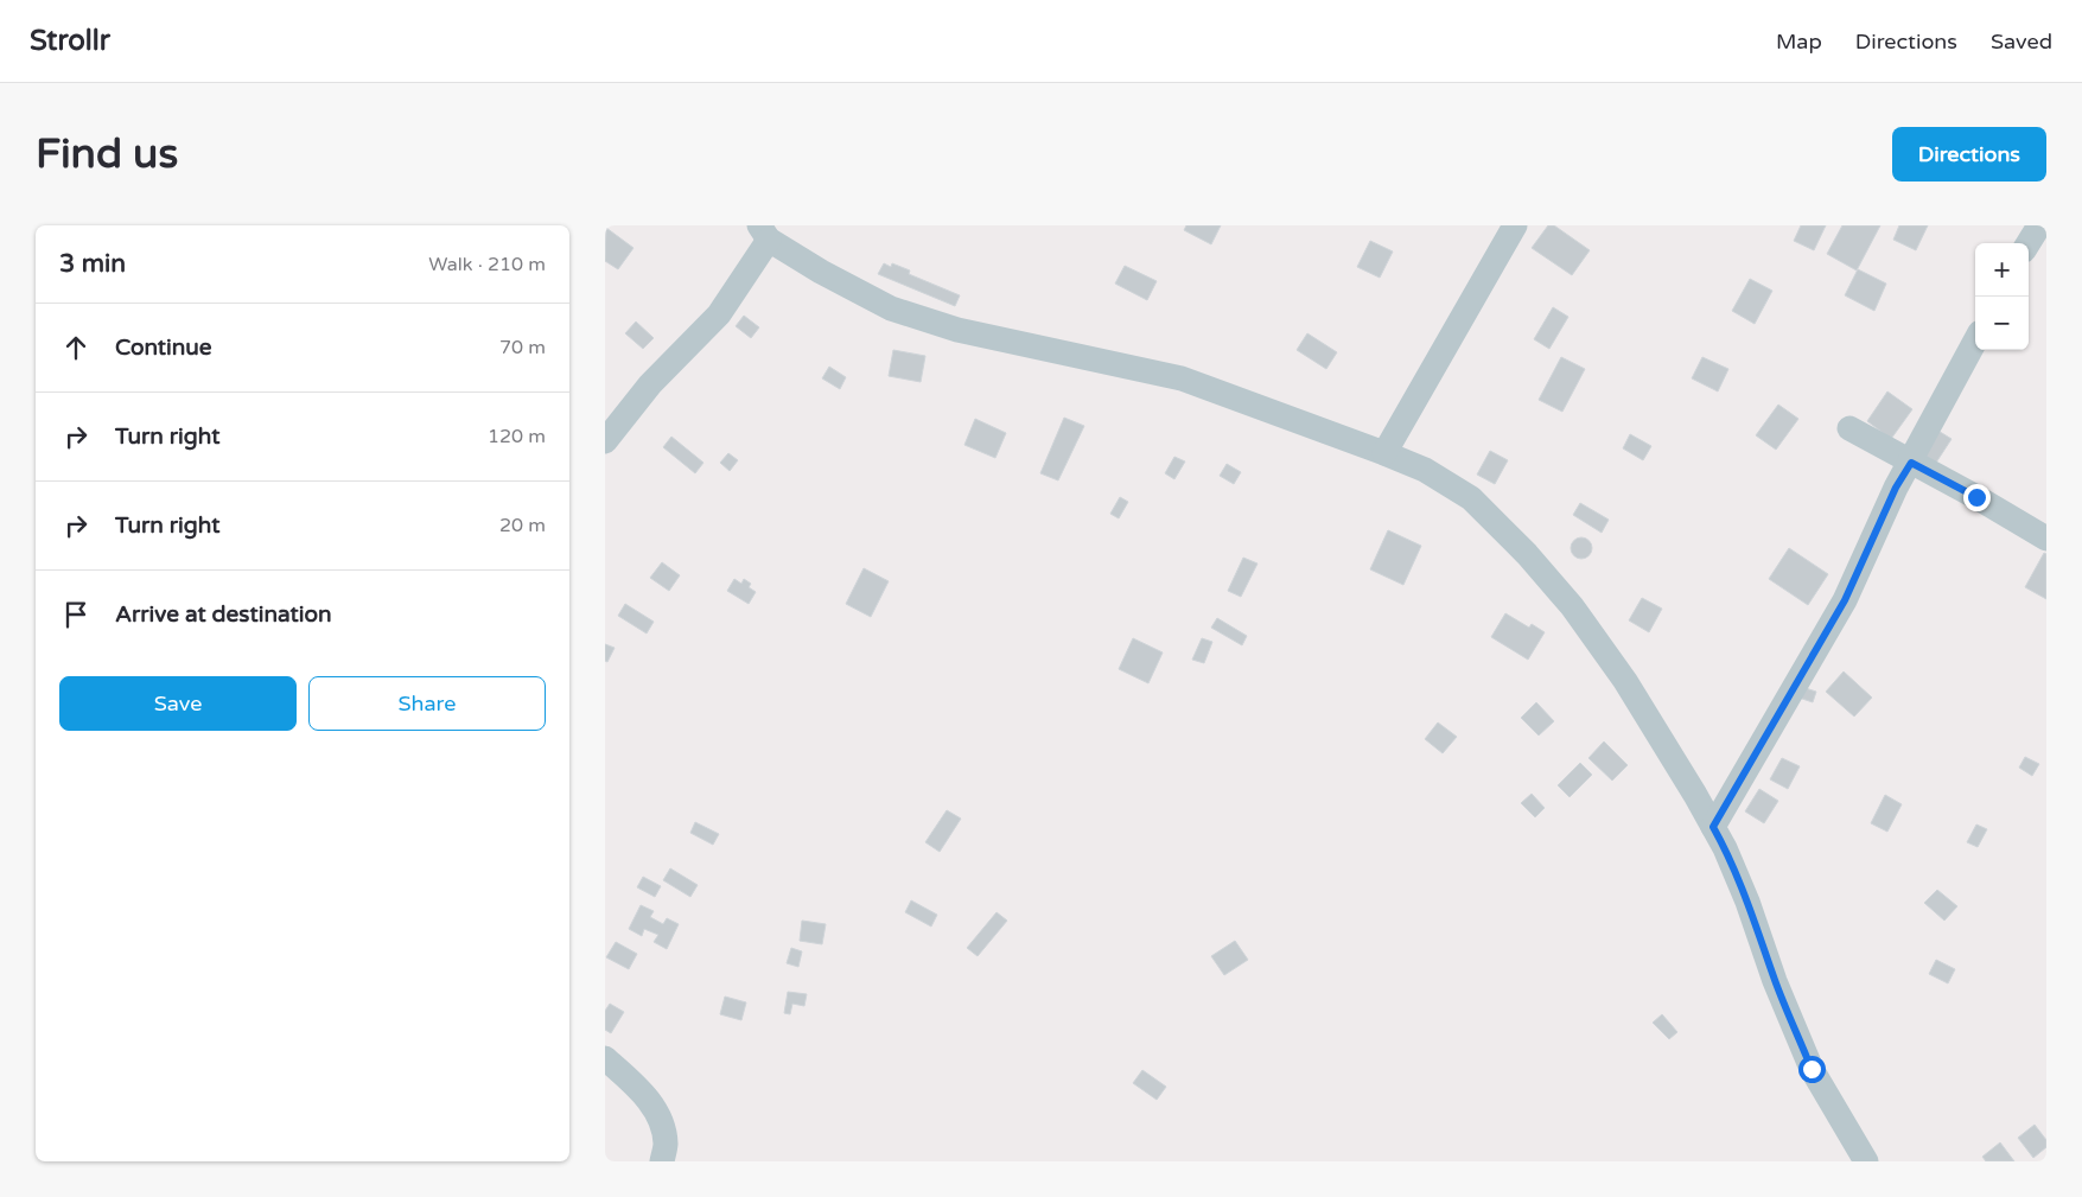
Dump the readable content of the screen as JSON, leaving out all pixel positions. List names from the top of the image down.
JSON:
{
  "page": {
    "header": "Strollr",
    "nav": ["Map", "Directions", "Saved"],
    "buttons": [
      "Directions",
      ["Save", "Share"]
    ],
    "title": "Find us",
    "heading": ["3 min", "Walk · 210 m"],
    "map_buttons": ["+", "−"],
    "list": [
      ["Continue", "70 m"],
      ["Turn right", "120 m"],
      ["Turn right", "20 m"],
      "Arrive at destination"
    ]
  }
}
